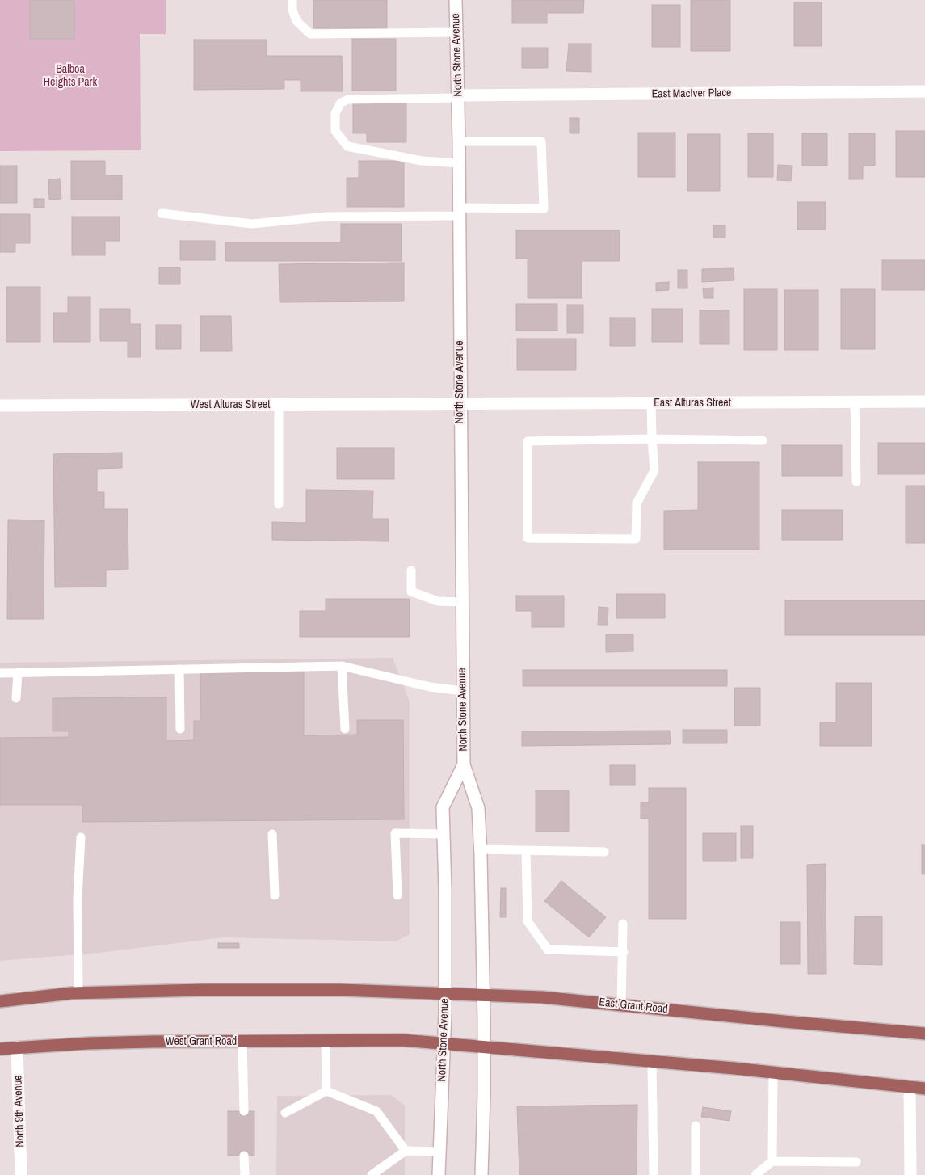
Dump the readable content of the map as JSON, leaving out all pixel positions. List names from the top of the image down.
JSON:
{
  "streets": {
    "main road": [
      "North Stone Avenue",
      "East MacIver Place",
      "East Alturas Street",
      "West Alturas Street",
      "East Grant Road",
      "West Grant Road",
      "North 9th Avenue"
    ]
  },
  "crossings": [
    ["North Stone Avenue", "East MacIver Place"],
    ["North Stone Avenue", "East Alturas Street"],
    ["North Stone Avenue", "West Alturas Street"],
    ["North Stone Avenue", "East Grant Road"],
    ["North Stone Avenue", "West Grant Road"],
    ["East Alturas Street", "West Alturas Street"],
    ["West Grant Road", "North 9th Avenue"]
  ],
  "parks": ["Balboa Heights Park"]
}
